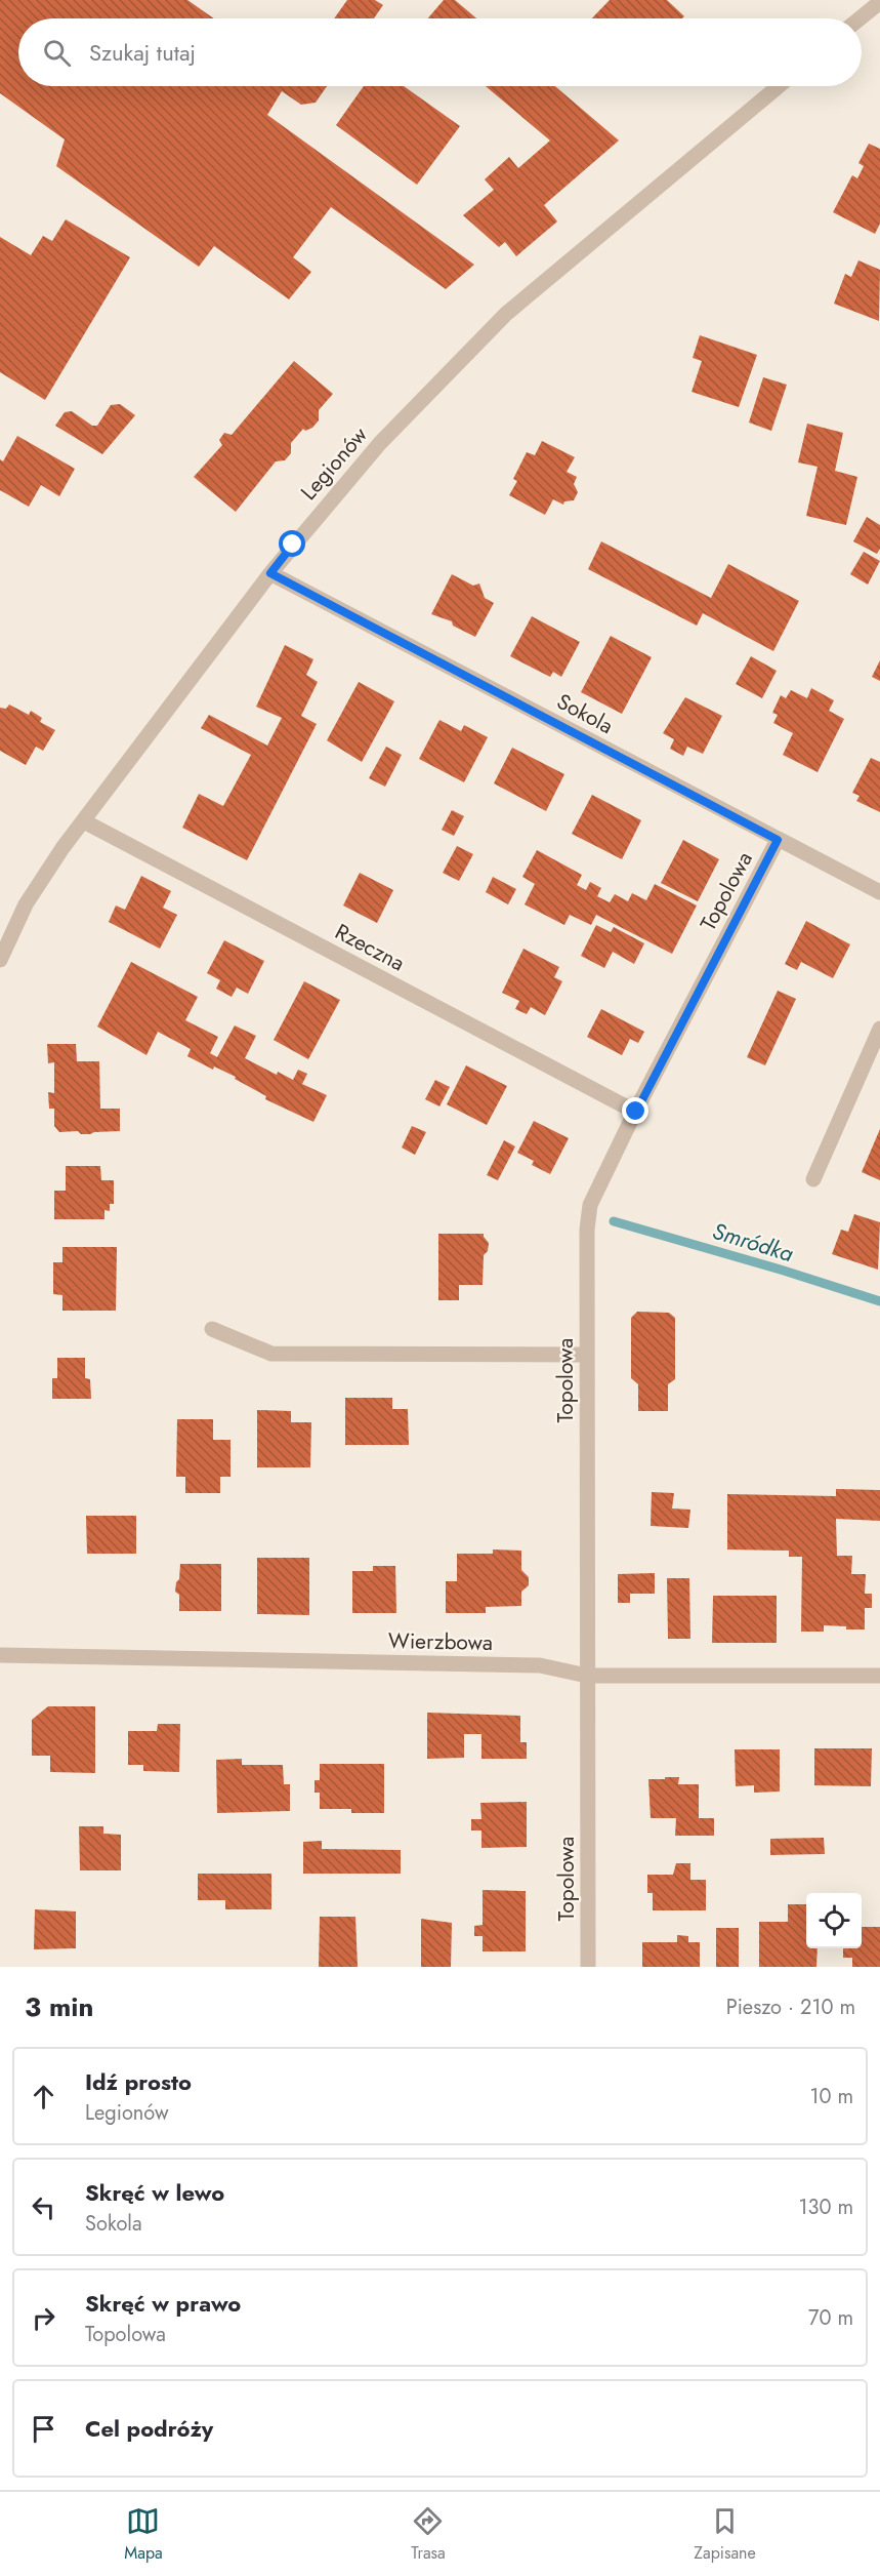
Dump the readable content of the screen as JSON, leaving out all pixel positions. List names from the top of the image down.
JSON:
{
  "streets": {
    "street": [
      "Legionów",
      "Sokola",
      "Topolowa",
      "Rzeczna",
      "Wierzbowa"
    ]
  },
  "crossings": [
    ["Legionów", "Sokola"],
    ["Legionów", "Rzeczna"],
    ["Sokola", "Topolowa"],
    ["Topolowa", "Rzeczna"],
    ["Topolowa", "Wierzbowa"]
  ],
  "water": ["Smródka"],
  "page": {
    "search": "Szukaj tutaj",
    "heading": ["3 min", "Pieszo · 210 m"],
    "list": [
      ["Idź prosto", "Legionów", "10 m"],
      ["Skręć w lewo", "Sokola", "130 m"],
      ["Skręć w prawo", "Topolowa", "70 m"],
      "Cel podróży"
    ],
    "nav": ["Mapa", "Trasa", "Zapisane"]
  }
}
